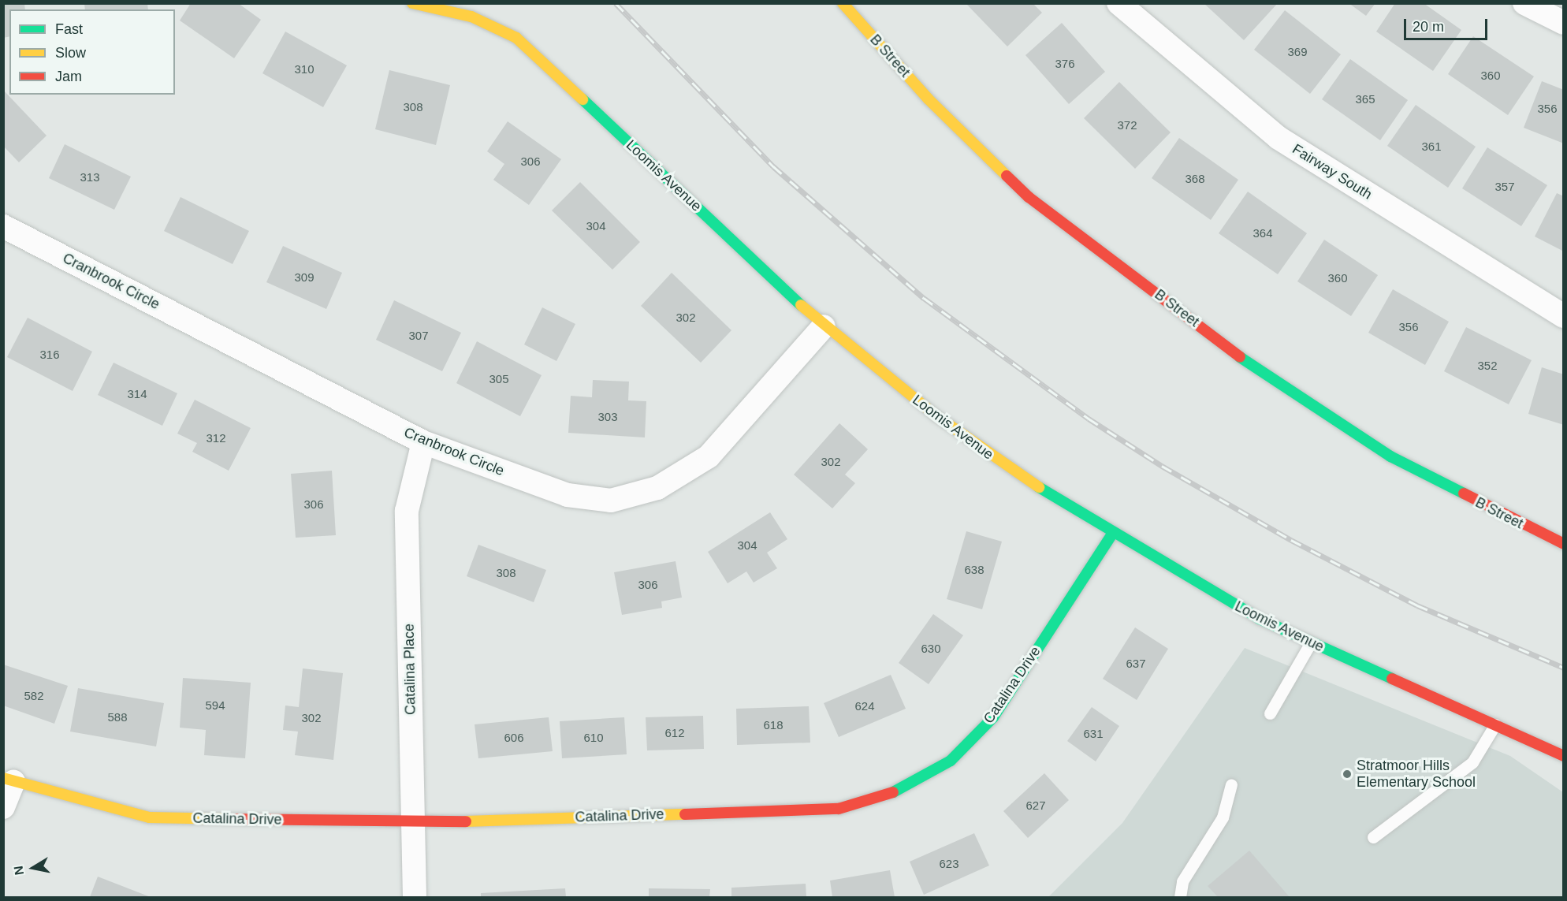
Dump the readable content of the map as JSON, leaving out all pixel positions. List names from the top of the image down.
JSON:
{
  "streets": {
    "street": [
      "B Street",
      "Fairway South",
      "Loomis Avenue",
      "Cranbrook Circle",
      "Catalina Place",
      "Catalina Drive"
    ]
  },
  "crossings": [
    ["Loomis Avenue", "Cranbrook Circle"],
    ["Loomis Avenue", "Catalina Drive"],
    ["Cranbrook Circle", "Catalina Place"],
    ["Catalina Place", "Catalina Drive"]
  ],
  "places": ["Stratmoor Hills Elementary School"],
  "house_numbers": [
    "369",
    "376",
    "310",
    "360",
    "365",
    "308",
    "356",
    "372",
    "361",
    "306",
    "313",
    "368",
    "357",
    "304",
    "364",
    "309",
    "360",
    "302",
    "356",
    "307",
    "316",
    "352",
    "305",
    "314",
    "303",
    "312",
    "302",
    "306",
    "304",
    "638",
    "308",
    "306",
    "630",
    "637",
    "582",
    "594",
    "624",
    "588",
    "302",
    "618",
    "612",
    "631",
    "606",
    "610",
    "627",
    "623"
  ],
  "legend": ["Fast", "Slow", "Jam"],
  "scale_bar": "20 m",
  "north": "left"
}
